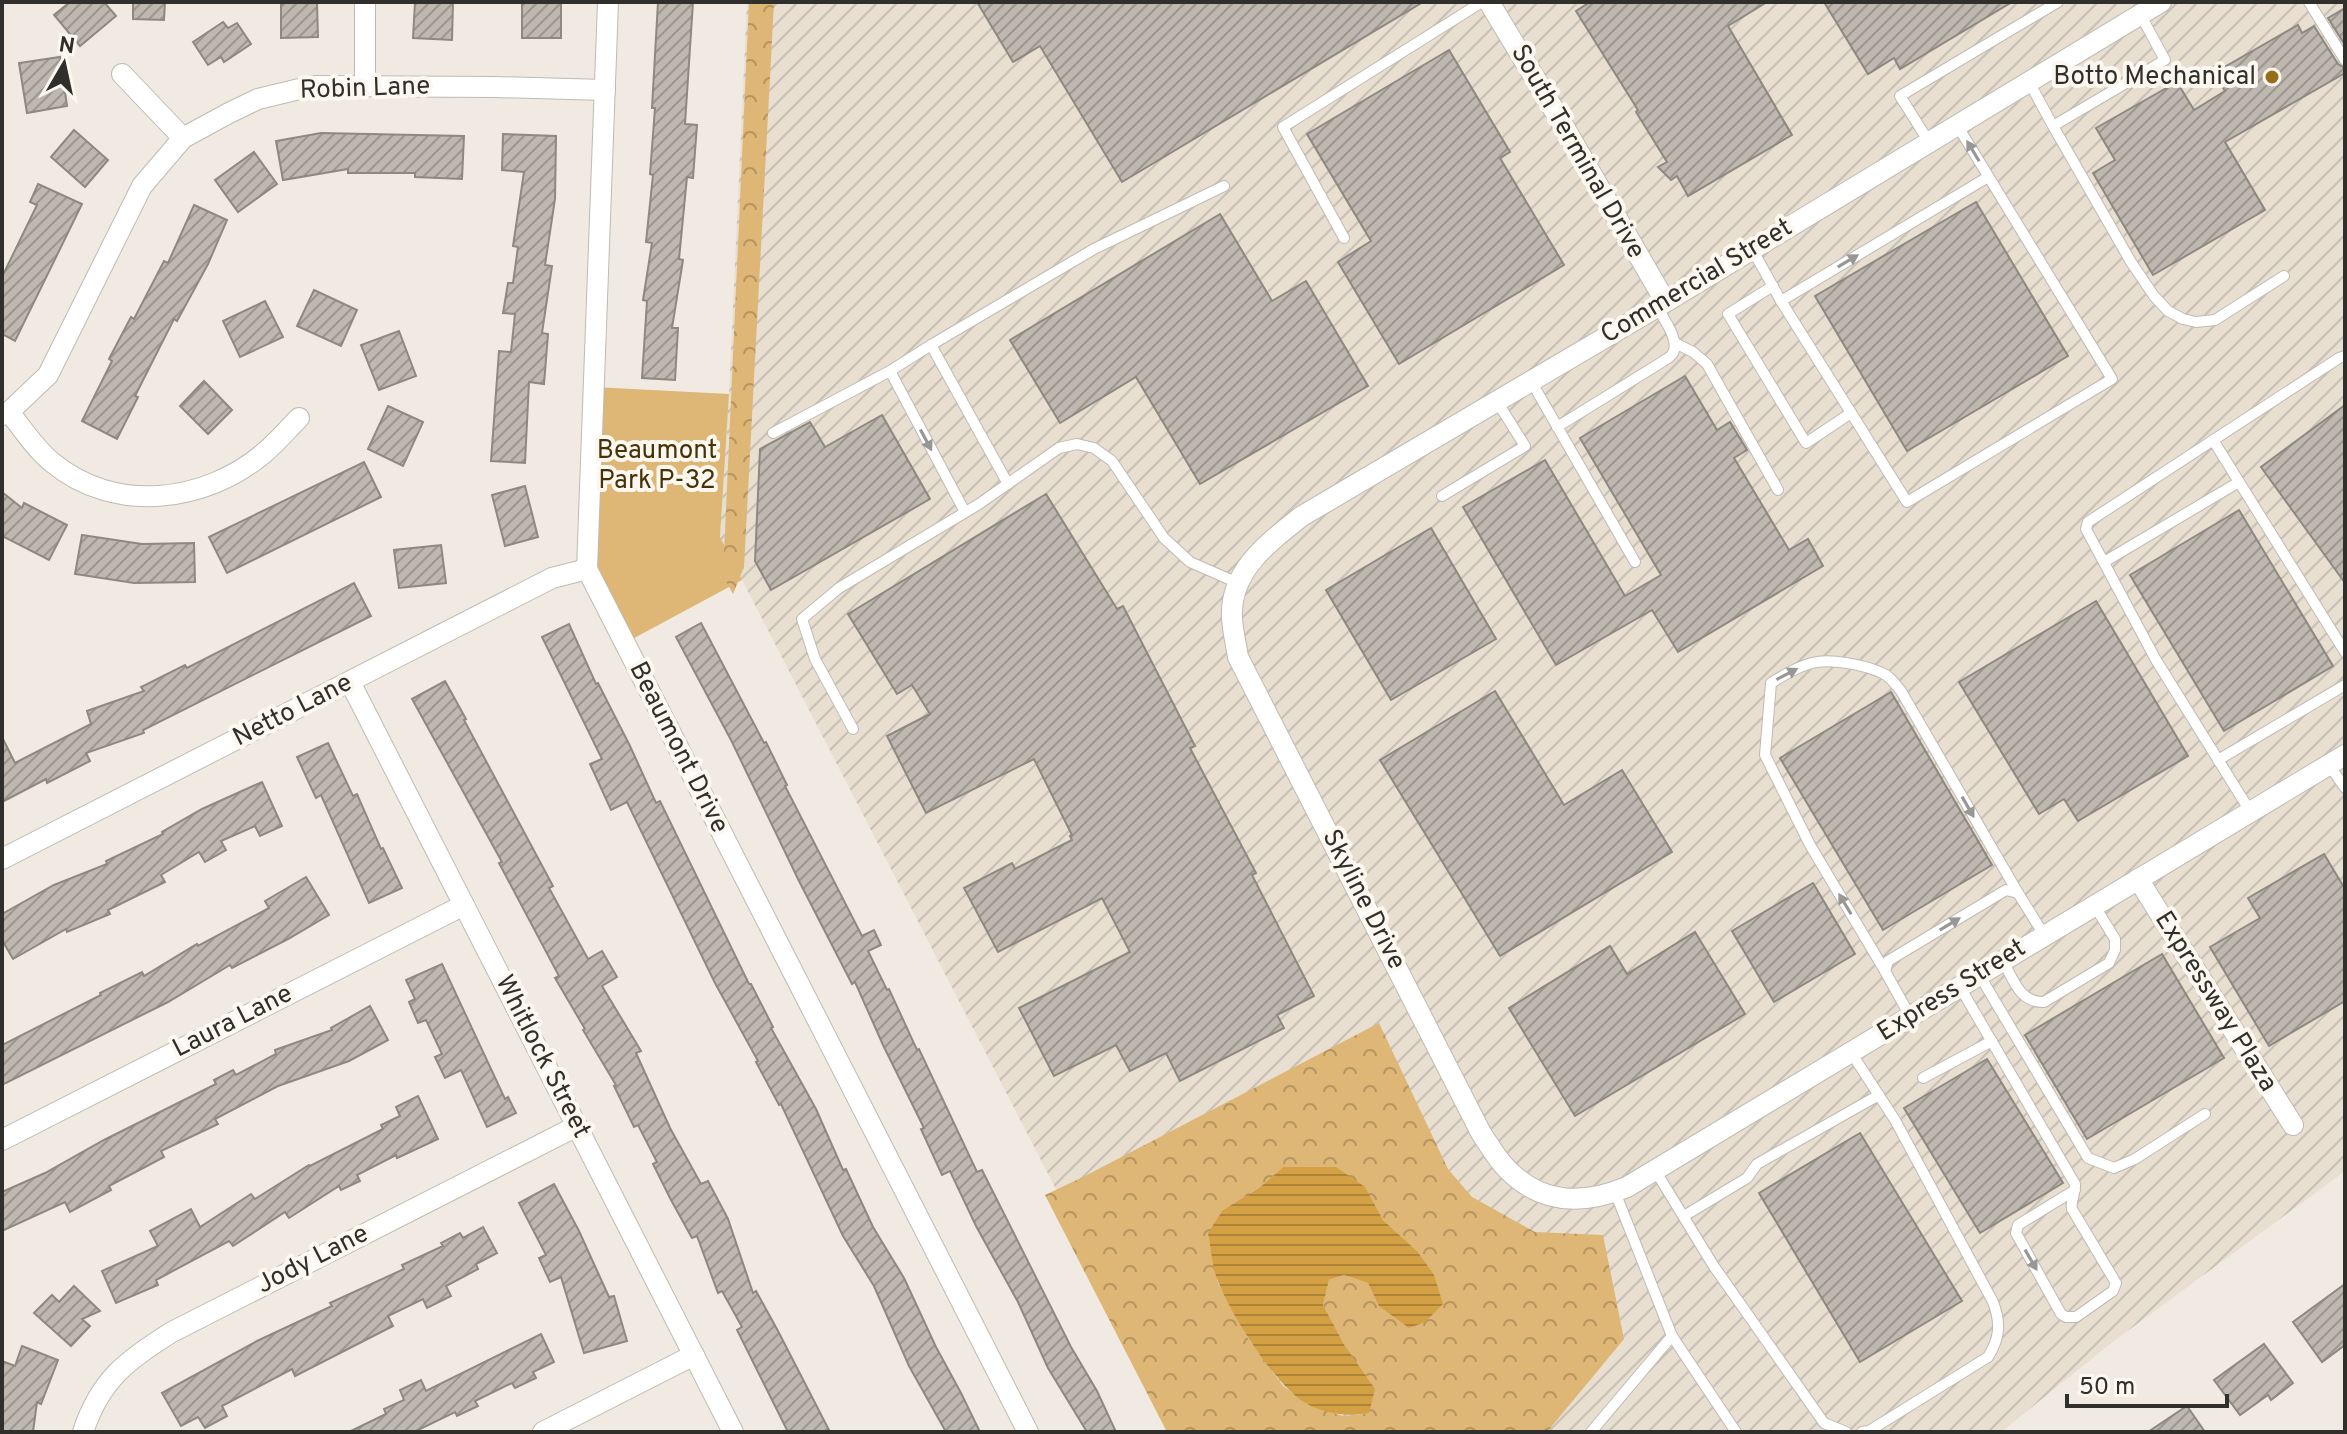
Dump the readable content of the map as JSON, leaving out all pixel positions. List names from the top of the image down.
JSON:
{
  "streets": {
    "street": [
      "Robin Lane",
      "South Terminal Drive",
      "Commercial Street",
      "Netto Lane",
      "Beaumont Drive",
      "Skyline Drive",
      "Express Street",
      "Expressway Plaza",
      "Laura Lane",
      "Whitlock Street",
      "Jody Lane"
    ]
  },
  "crossings": [
    ["Robin Lane", "Beaumont Drive"],
    ["South Terminal Drive", "Commercial Street"],
    ["Commercial Street", "Skyline Drive"],
    ["Netto Lane", "Beaumont Drive"],
    ["Netto Lane", "Whitlock Street"],
    ["Skyline Drive", "Express Street"],
    ["Express Street", "Expressway Plaza"],
    ["Laura Lane", "Whitlock Street"],
    ["Whitlock Street", "Jody Lane"]
  ],
  "parks": ["Beaumont Park P-32"],
  "places": ["Botto Mechanical"],
  "scale_bar": "50 m",
  "north": "top"
}
